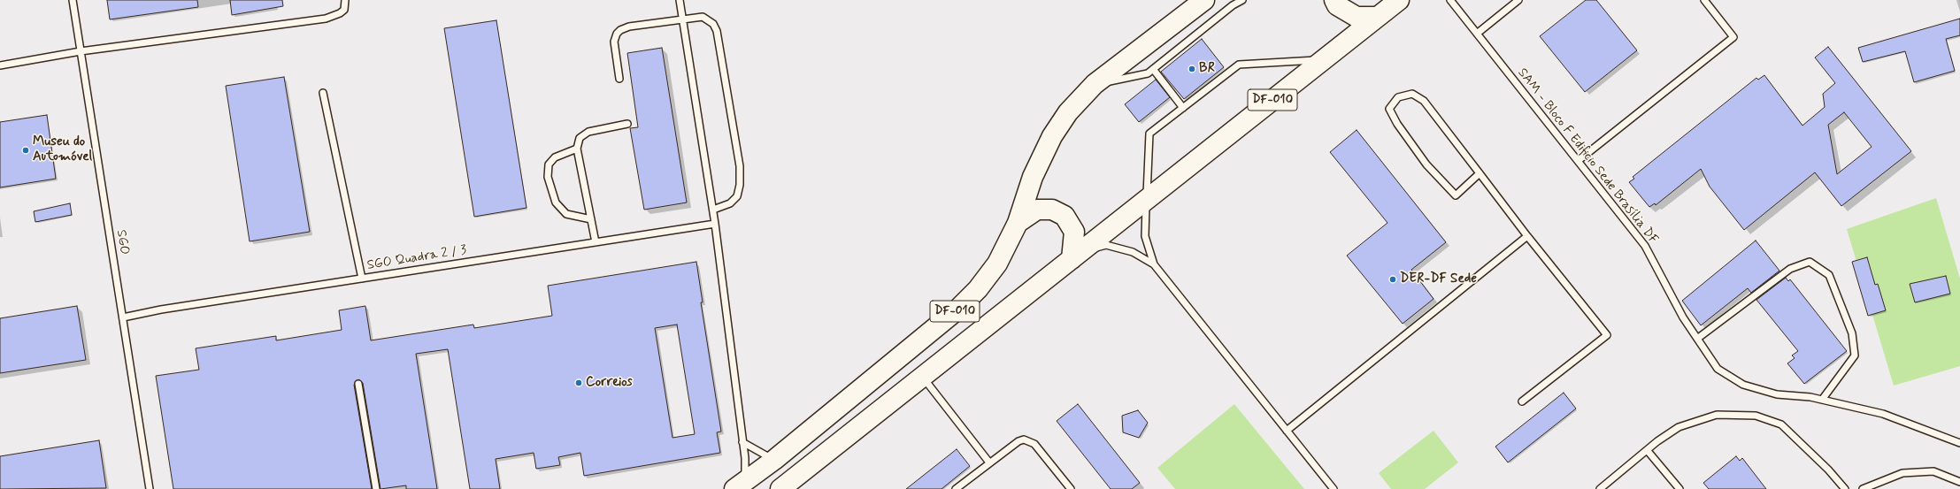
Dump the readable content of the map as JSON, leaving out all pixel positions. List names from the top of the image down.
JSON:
{
  "streets": {
    "main road": ["DF-010"],
    "lane": ["SAM - Bloco F Edificio Sede Brasília DF", "SGO", "SGO Quadra 2 / 3"]
  },
  "crossings": [
    ["SGO", "SGO Quadra 2 / 3"]
  ],
  "places": [
    "BR",
    "Museu do Automóvel",
    "DER-DF Sede",
    "Correios"
  ]
}
